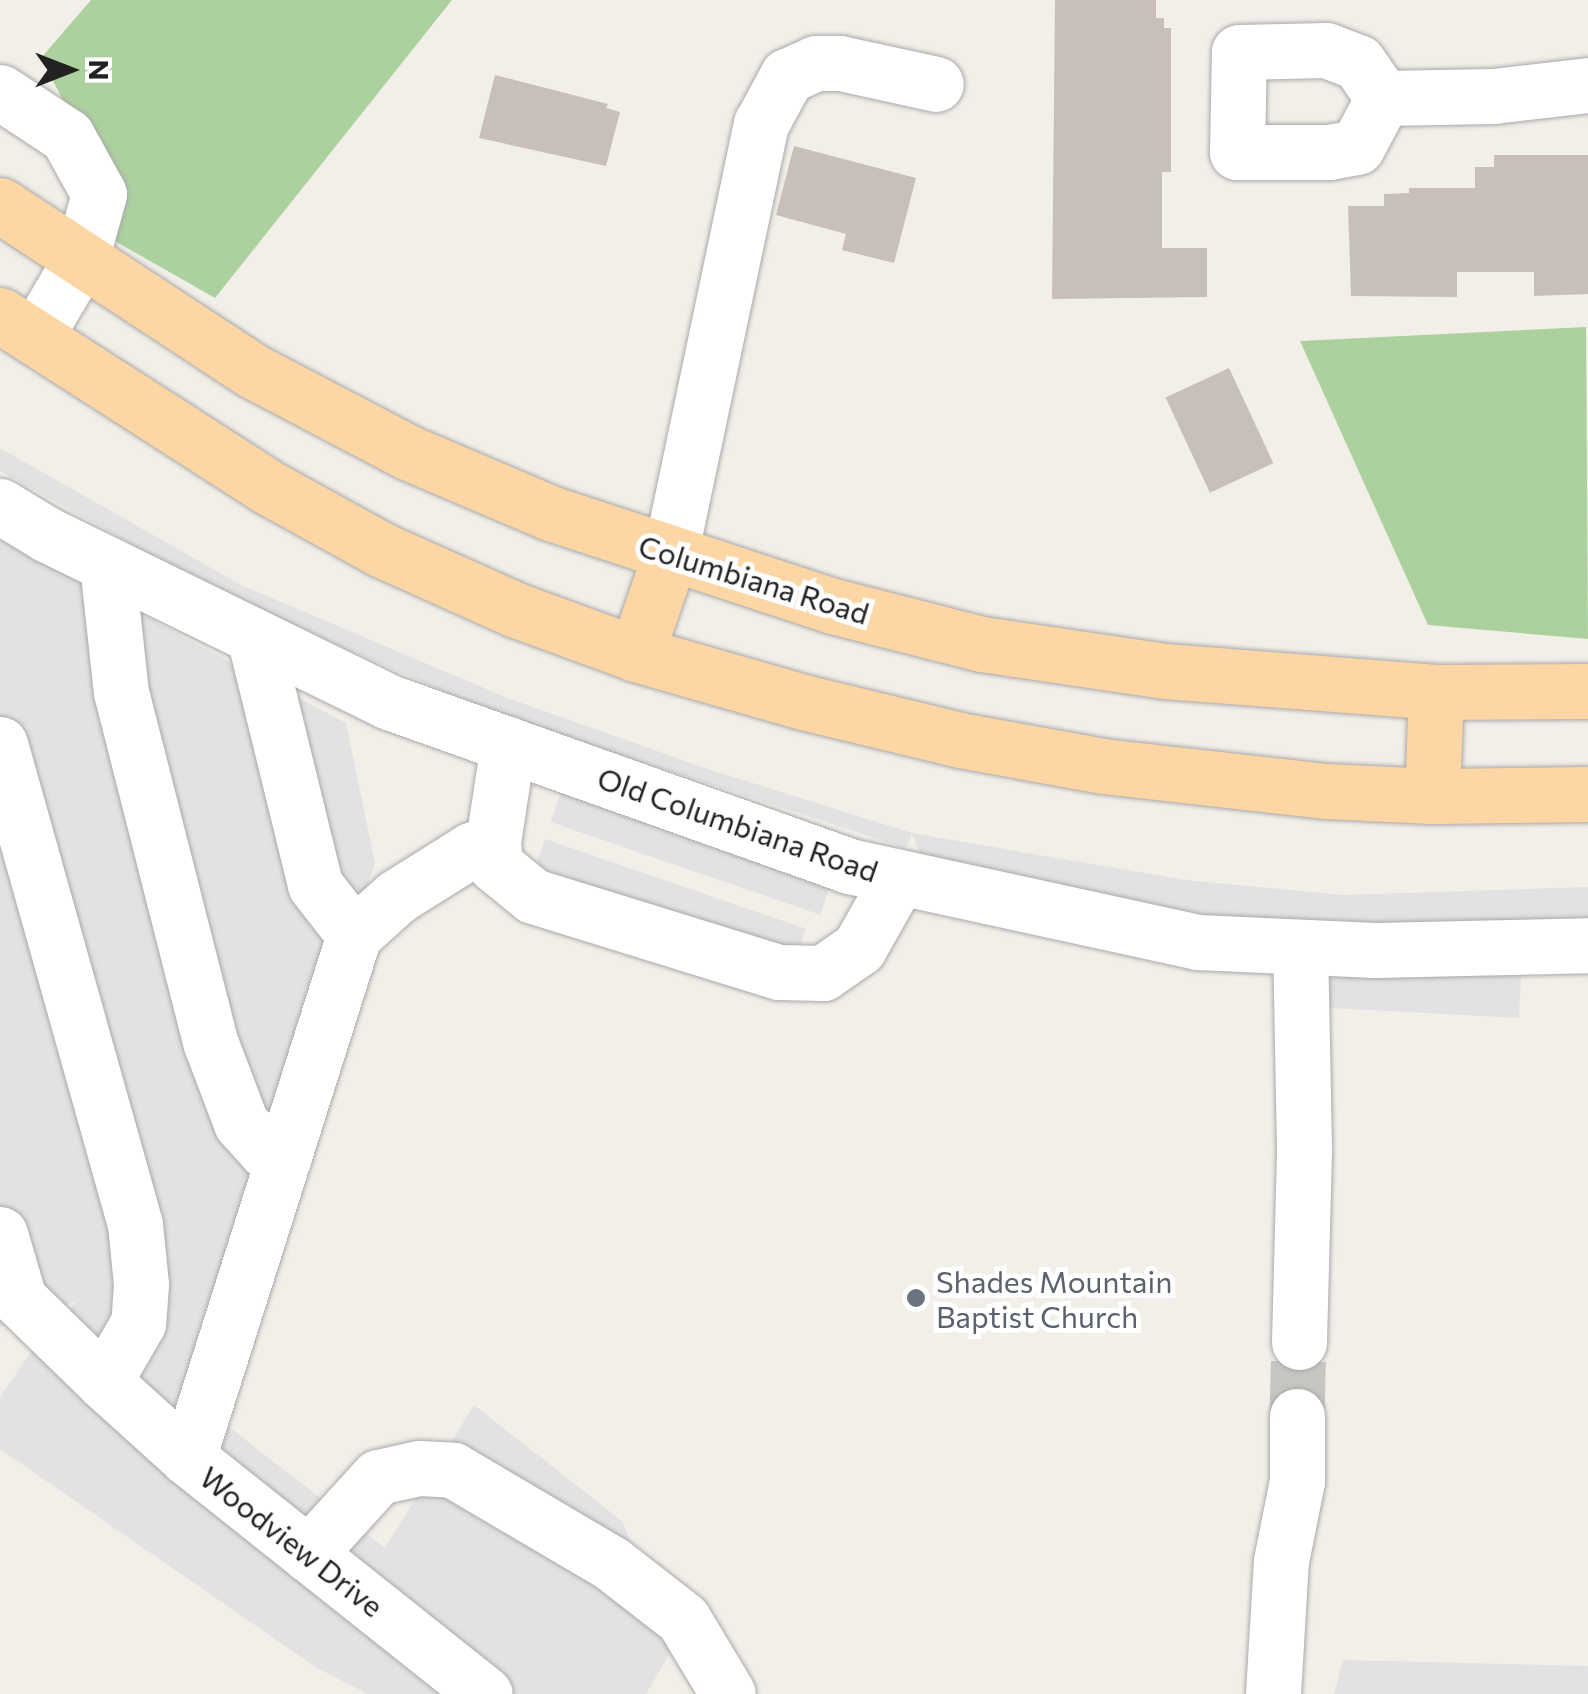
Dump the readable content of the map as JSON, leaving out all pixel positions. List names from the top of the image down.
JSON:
{
  "streets": {
    "main road": ["Columbiana Road"],
    "street": ["Old Columbiana Road", "Woodview Drive"]
  },
  "places": ["Shades Mountain Baptist Church"],
  "north": "right"
}
